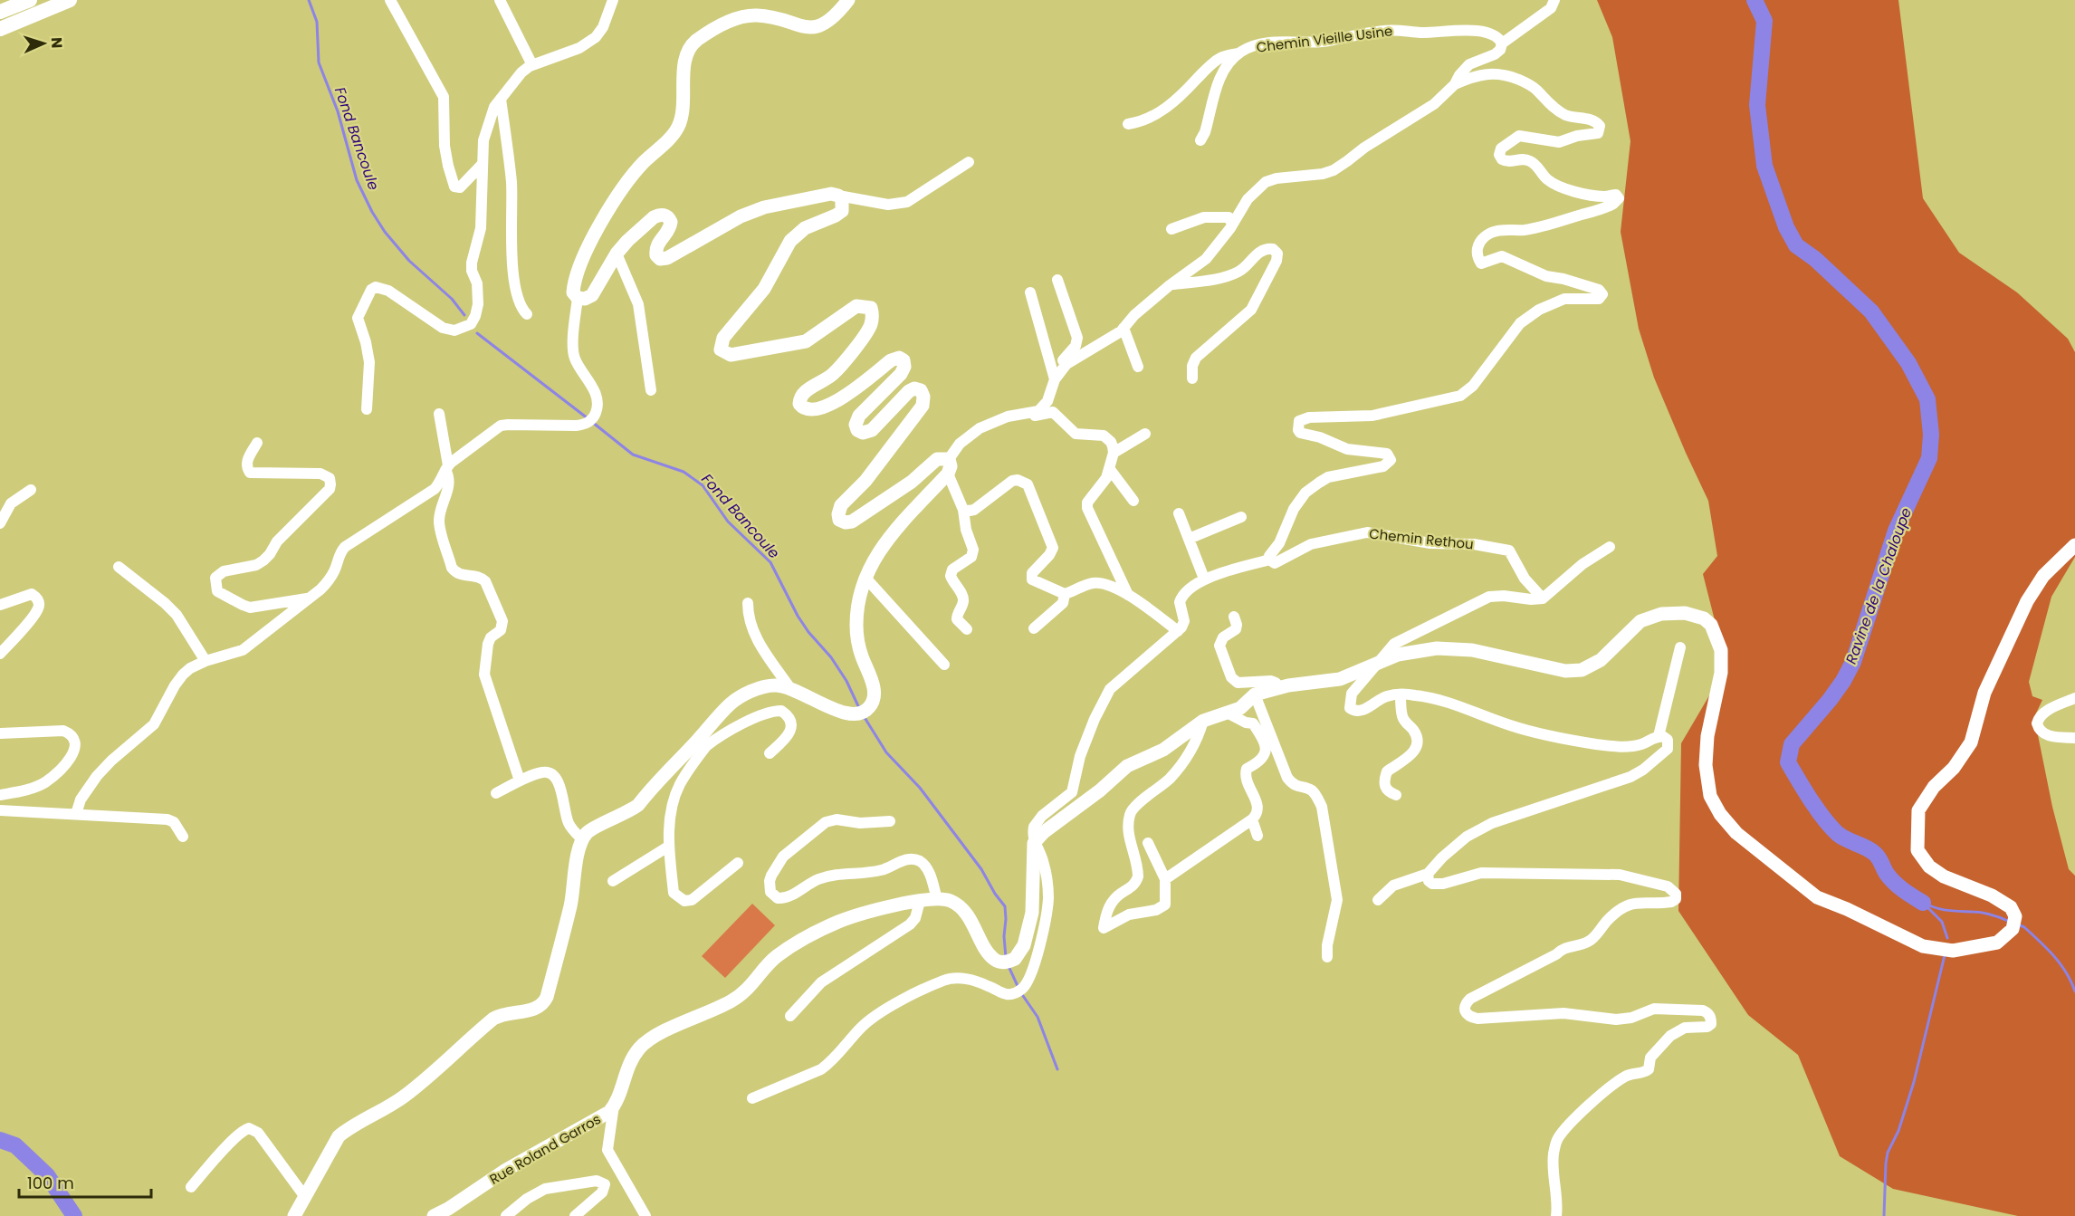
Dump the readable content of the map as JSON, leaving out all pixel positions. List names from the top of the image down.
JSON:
{
  "streets": {
    "main road": ["Rue Roland Garros"],
    "street": ["Chemin Vieille Usine", "Chemin Rethou"]
  },
  "water": ["Fond Bancoule", "Ravine de la Chaloupe"],
  "scale_bar": "100 m",
  "north": "right"
}
